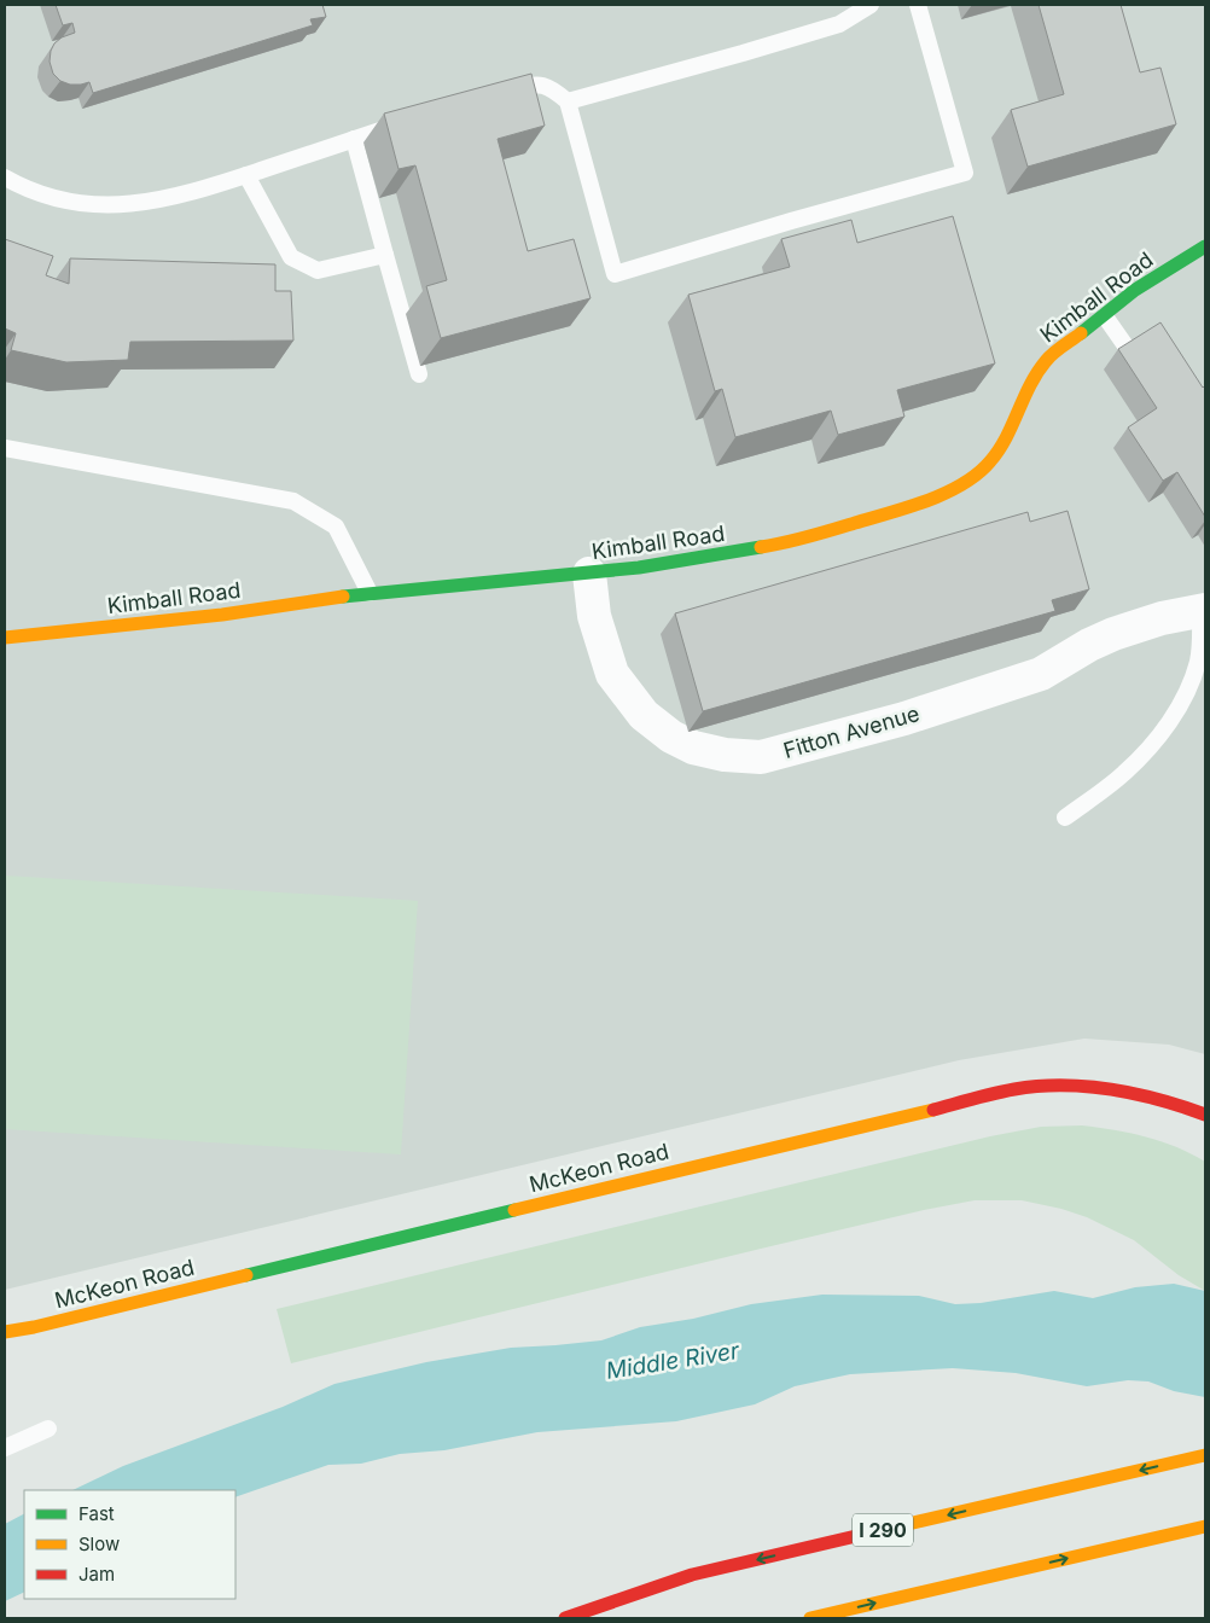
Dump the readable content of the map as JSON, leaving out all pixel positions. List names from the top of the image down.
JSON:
{
  "streets": {
    "main road": ["Kimball Road", "McKeon Road", "I 290"],
    "street": ["Fitton Avenue"]
  },
  "crossings": [
    ["Kimball Road", "Fitton Avenue"]
  ],
  "water": ["Middle River"],
  "legend": ["Fast", "Slow", "Jam"]
}
